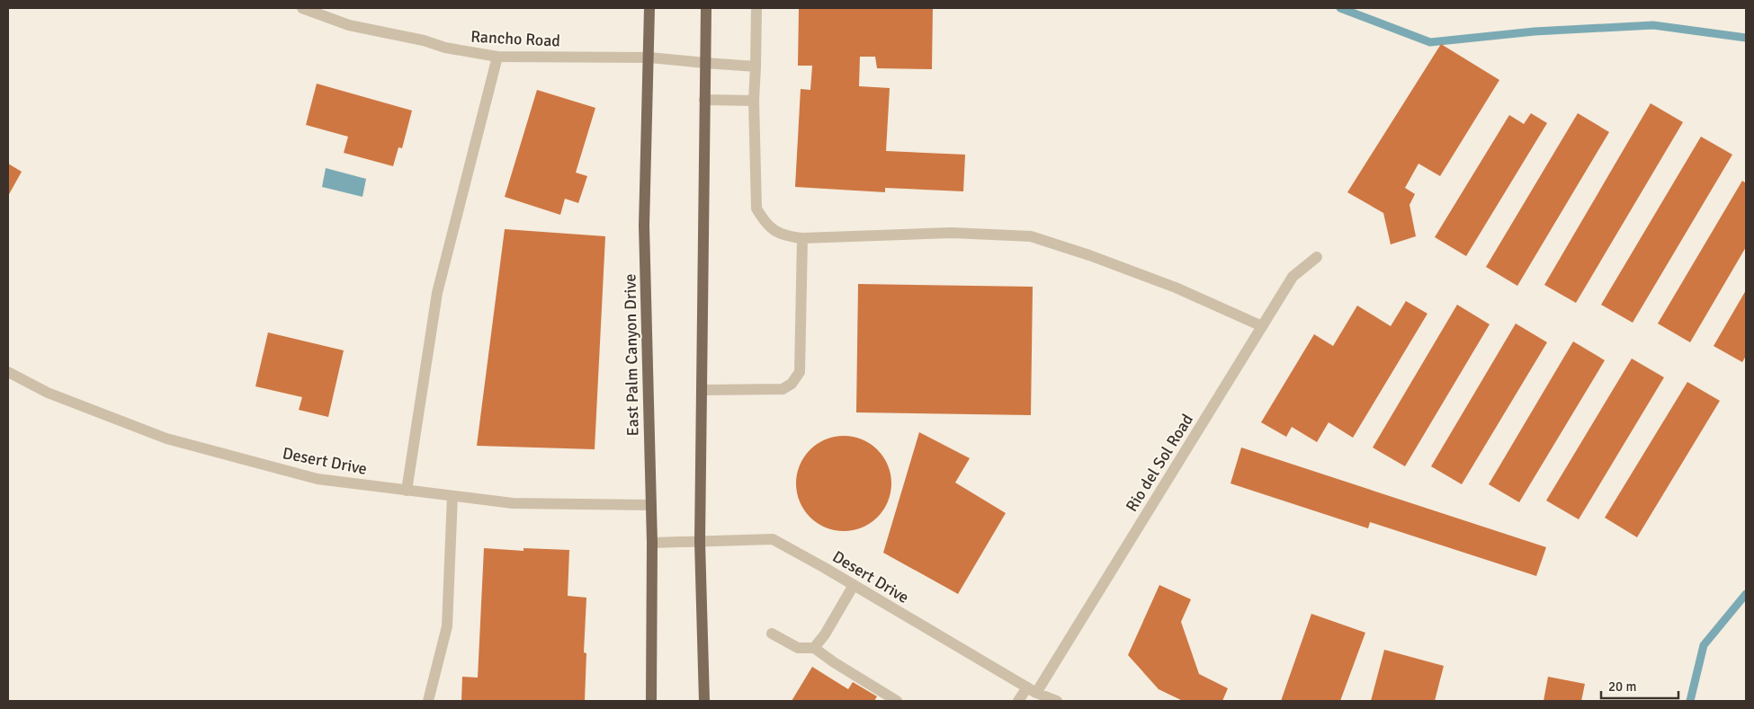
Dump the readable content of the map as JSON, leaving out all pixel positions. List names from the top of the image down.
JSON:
{
  "streets": {
    "main road": ["East Palm Canyon Drive"],
    "street": ["Rancho Road", "Desert Drive", "Rio del Sol Road"]
  },
  "crossings": [
    ["Rancho Road", "East Palm Canyon Drive"],
    ["East Palm Canyon Drive", "Desert Drive"],
    ["Desert Drive", "Rio del Sol Road"]
  ],
  "scale_bar": "20 m"
}
